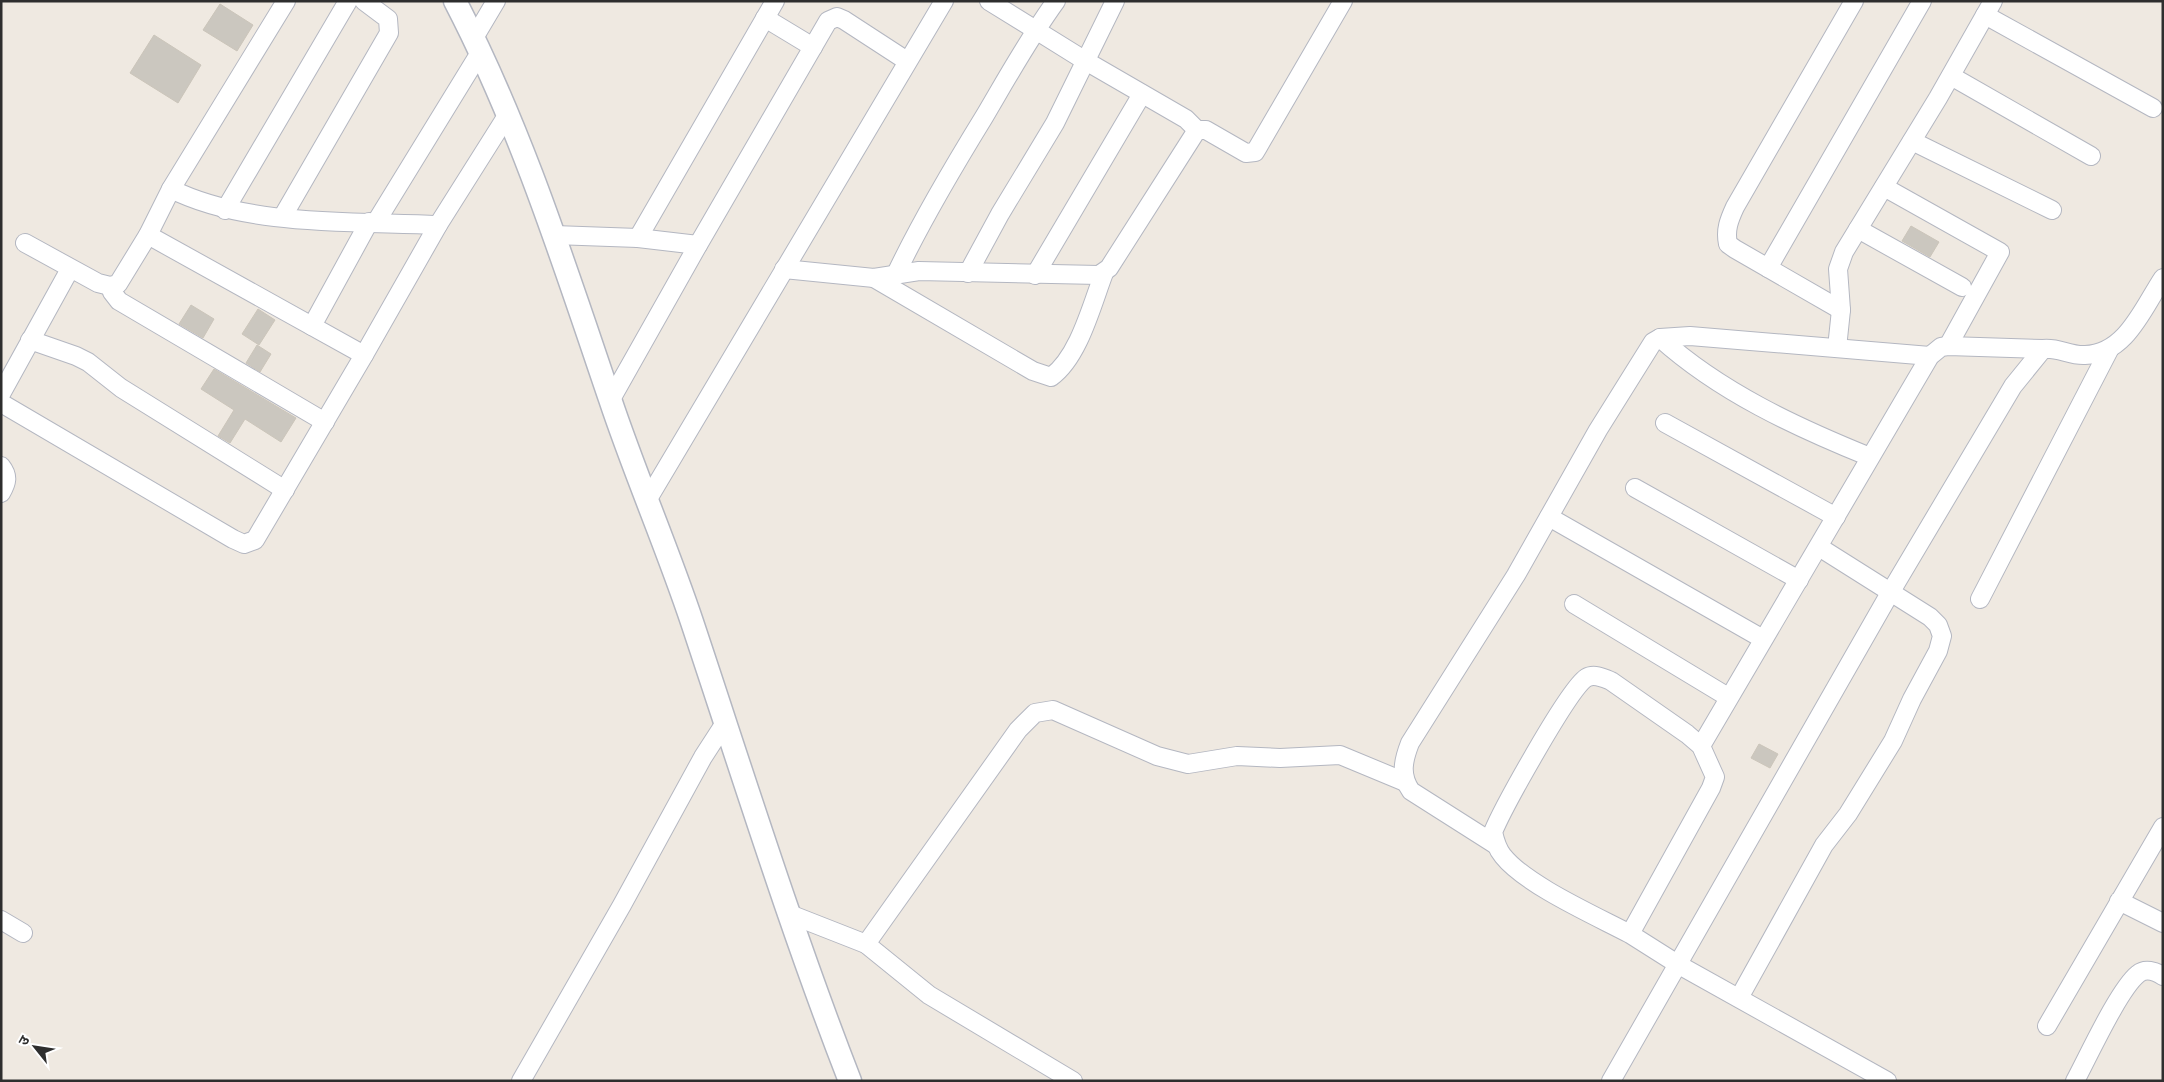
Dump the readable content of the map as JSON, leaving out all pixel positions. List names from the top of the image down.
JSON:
{
  "north": "top left"
}
